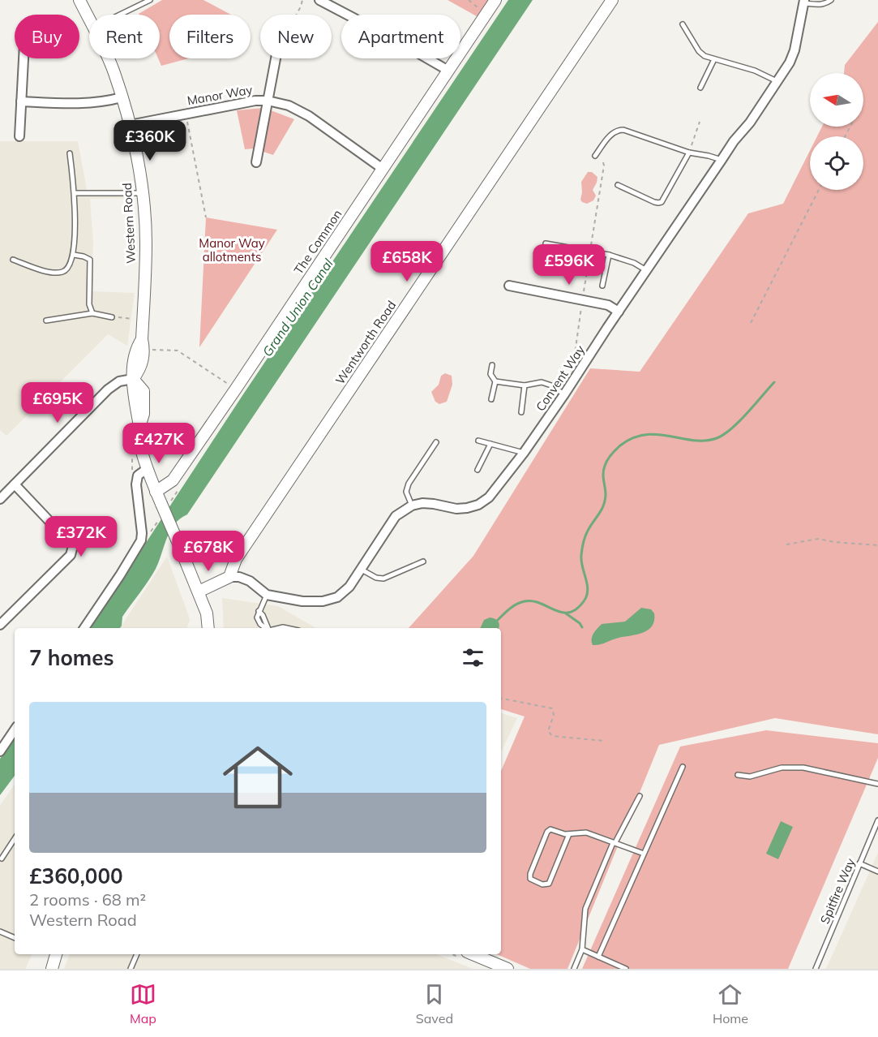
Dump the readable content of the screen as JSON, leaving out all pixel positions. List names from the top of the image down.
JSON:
{
  "streets": {
    "street": [
      "Manor Way",
      "Western Road",
      "The Common",
      "Wentworth Road",
      "Convent Way"
    ],
    "lane": ["Spitfire Way"]
  },
  "crossings": [
    ["Manor Way", "Western Road"],
    ["Manor Way", "The Common"],
    ["Western Road", "The Common"]
  ],
  "water": ["Grand Union Canal"],
  "parks": ["Manor Way allotments"],
  "north": "left",
  "page": {
    "chip": [
      "Buy",
      "Rent",
      "Filters",
      "New",
      "Apartment"
    ],
    "price": [
      "£360K",
      "£658K",
      "£596K",
      "£695K",
      "£427K",
      "£372K",
      "£678K"
    ],
    "heading": "7 homes",
    "list": [
      {
        "name": "£360,000",
        "note": "2 rooms · 68 m² · Western Road"
      }
    ],
    "tabs": ["Map", "Saved", "Home"]
  }
}
